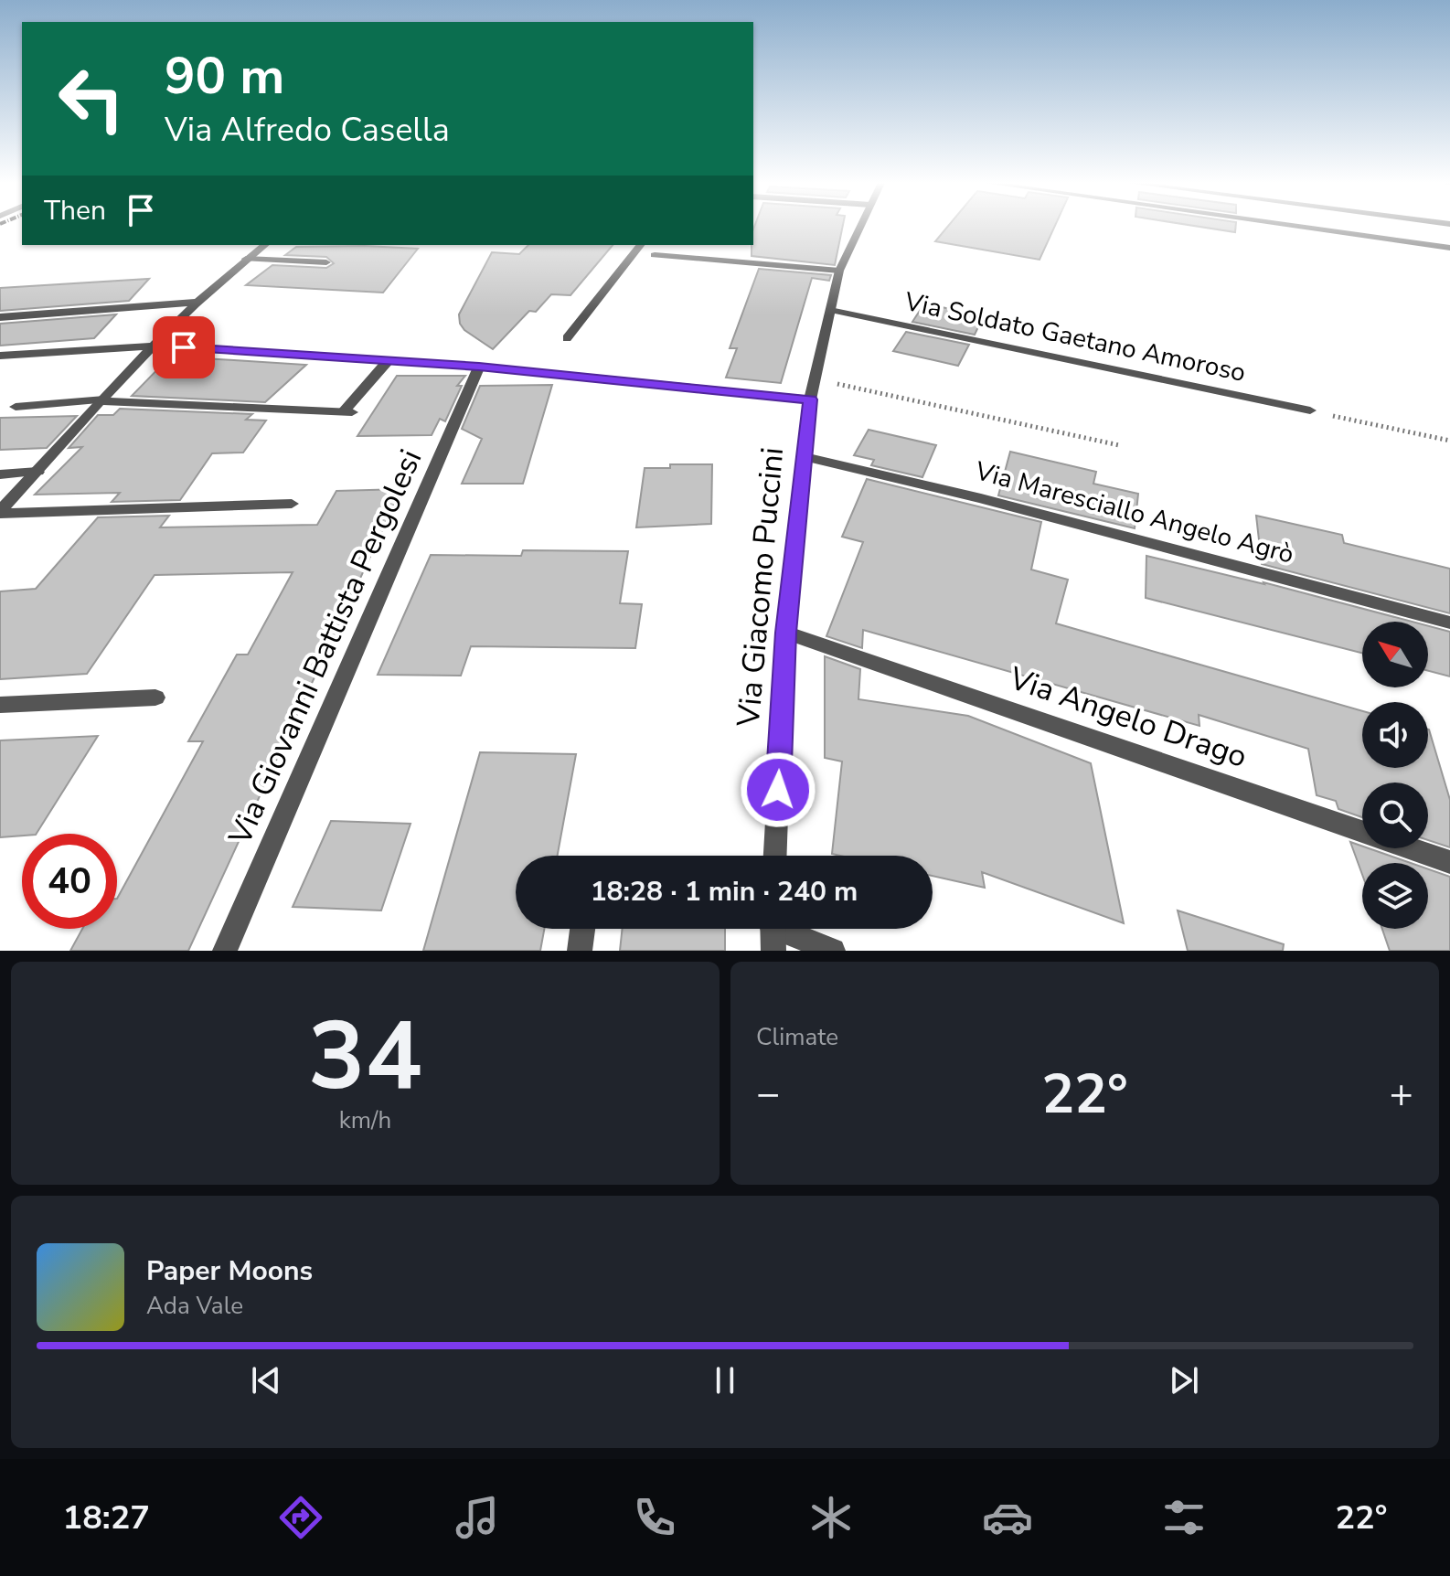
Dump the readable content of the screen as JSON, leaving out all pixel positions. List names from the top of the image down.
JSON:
{
  "streets": {
    "street": [
      "Via Soldato Gaetano Amoroso",
      "Via Maresciallo Angelo Agrò",
      "Via Giacomo Puccini",
      "Via Giovanni Battista Pergolesi",
      "Via Angelo Drago"
    ]
  },
  "crossings": [
    ["Via Soldato Gaetano Amoroso", "Via Giacomo Puccini"],
    ["Via Maresciallo Angelo Agrò", "Via Giacomo Puccini"],
    ["Via Giacomo Puccini", "Via Angelo Drago"]
  ],
  "north": "top left",
  "page": {
    "turn": ["90 m", "Via Alfredo Casella"],
    "then": "Then",
    "limit": "40",
    "trip": "18:28 · 1 min · 240 m",
    "tile": [
      ["34", "km/h"],
      "Climate"
    ],
    "heat": ["−", "22°", "+"],
    "song": ["Paper Moons", "Ada Vale"],
    "tabs": ["18:27", "22°"]
  }
}
